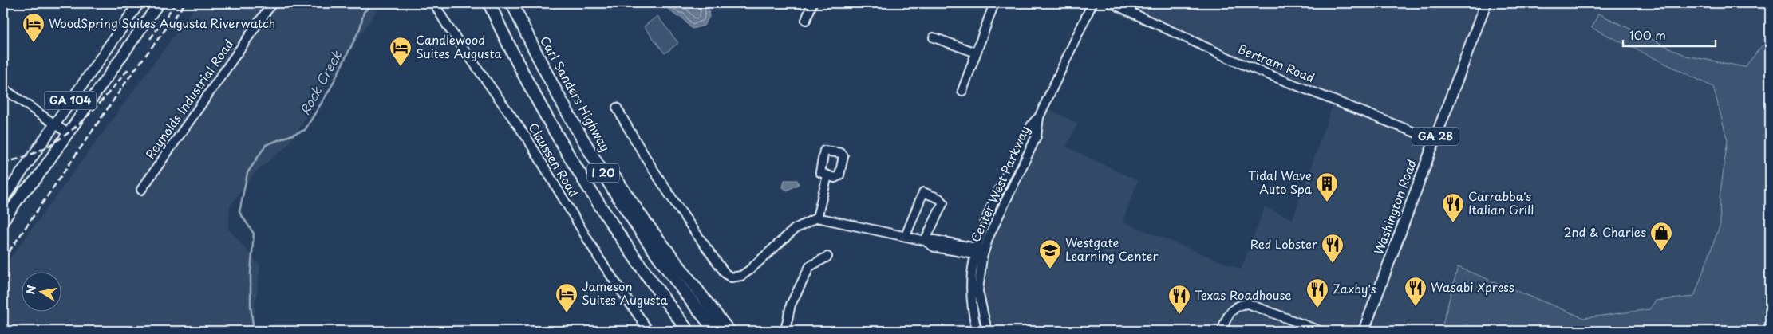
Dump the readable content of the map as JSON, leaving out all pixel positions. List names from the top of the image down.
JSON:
{
  "streets": {
    "highway": ["Carl Sanders Highway", "I 20"],
    "main road": ["GA 104", "GA 28", "Washington Road"],
    "street": [
      "Bertram Road",
      "Reynolds Industrial Road",
      "Claussen Road",
      "Center West Parkway"
    ]
  },
  "crossings": [
    ["Bertram Road", "Washington Road"]
  ],
  "water": ["Rock Creek"],
  "places": {
    "hotel": ["WoodSpring Suites Augusta Riverwatch", "Candlewood Suites Augusta", "Jameson Suites Augusta"],
    "building": ["Tidal Wave Auto Spa"],
    "restaurant": [
      "Carrabba's Italian Grill",
      "Red Lobster",
      "Wasabi Xpress",
      "Zaxby's",
      "Texas Roadhouse"
    ],
    "shop": ["2nd & Charles"],
    "school or university": ["Westgate Learning Center"]
  },
  "scale_bar": "100 m",
  "north": "left"
}
